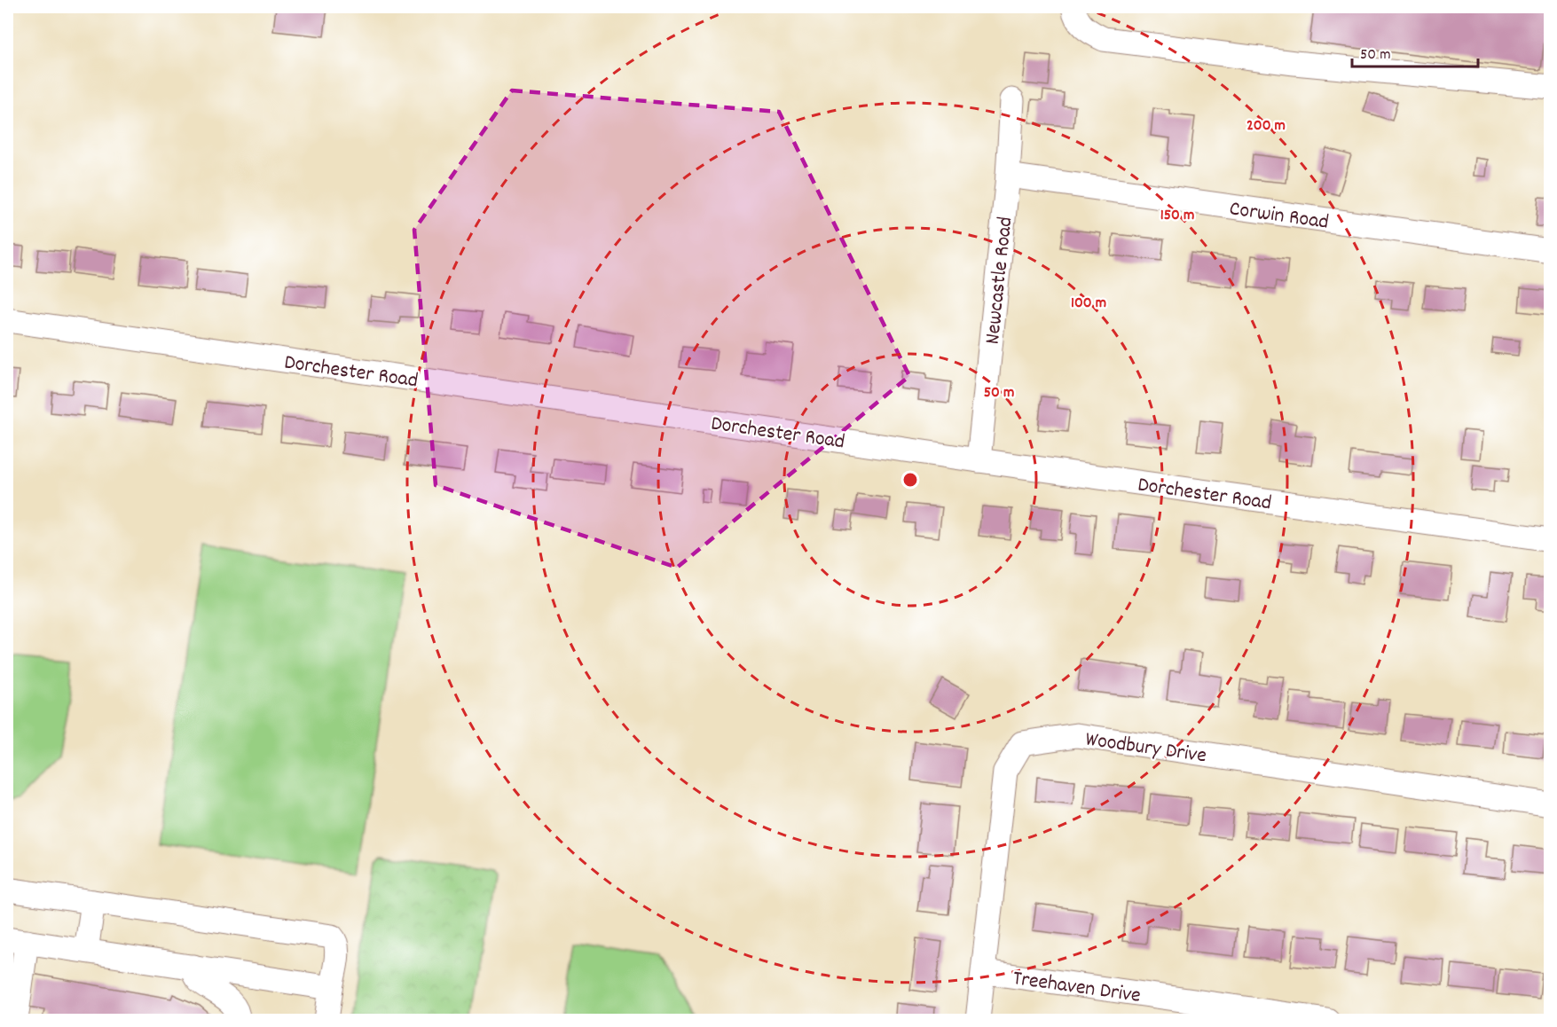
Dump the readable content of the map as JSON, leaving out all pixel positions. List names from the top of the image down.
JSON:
{
  "streets": {
    "street": [
      "Corwin Road",
      "Newcastle Road",
      "Dorchester Road",
      "Woodbury Drive",
      "Treehaven Drive"
    ]
  },
  "crossings": [
    ["Corwin Road", "Newcastle Road"],
    ["Newcastle Road", "Dorchester Road"],
    ["Woodbury Drive", "Treehaven Drive"]
  ],
  "scale_bar": "50 m",
  "rings": [
    "200 m",
    "150 m",
    "100 m",
    "50 m"
  ]
}
